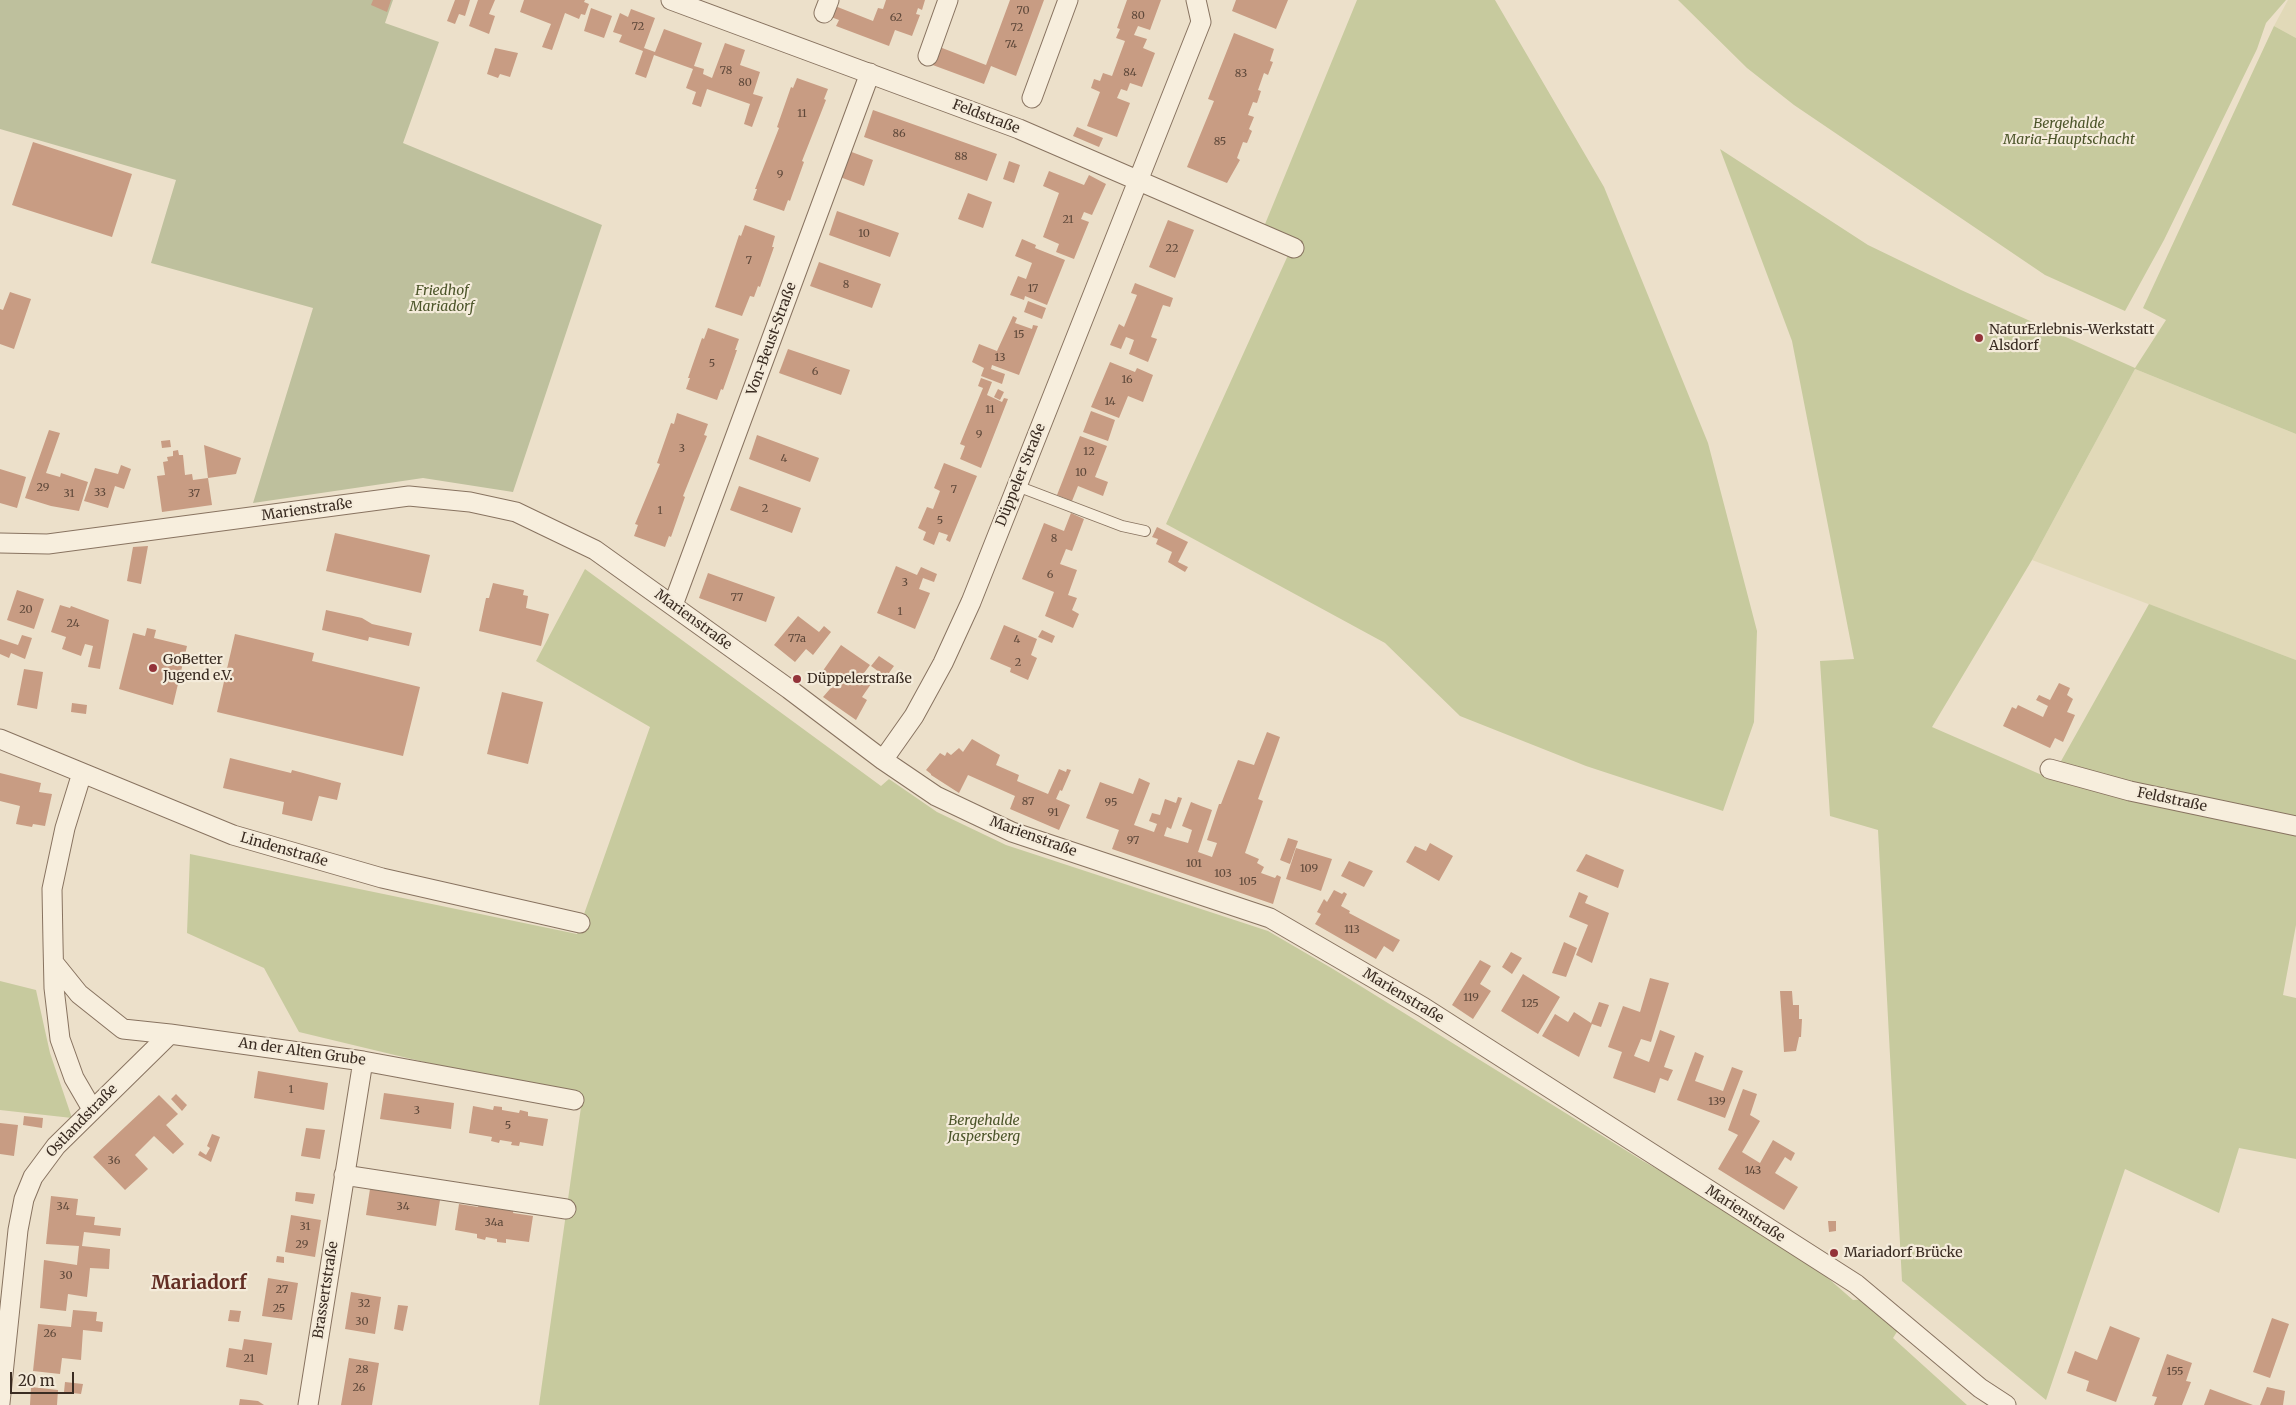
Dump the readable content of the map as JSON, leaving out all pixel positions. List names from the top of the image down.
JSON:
{
  "streets": {
    "street": [
      "Feldstraße",
      "Von-Beust-Straße",
      "Düppeler Straße",
      "Marienstraße",
      "Lindenstraße",
      "An der Alten Grube",
      "Ostlandstraße",
      "Brassertstraße"
    ]
  },
  "crossings": [
    ["Feldstraße", "Von-Beust-Straße"],
    ["Feldstraße", "Düppeler Straße"],
    ["Von-Beust-Straße", "Marienstraße"],
    ["Düppeler Straße", "Marienstraße"],
    ["An der Alten Grube", "Ostlandstraße"],
    ["An der Alten Grube", "Brassertstraße"]
  ],
  "districts": ["Mariadorf"],
  "parks": ["Bergehalde Maria-Hauptschacht", "Friedhof Mariadorf", "Bergehalde Jaspersberg"],
  "places": [
    "NaturErlebnis-Werkstatt Alsdorf",
    "GoBetter Jugend e.V.",
    "Düppelerstraße",
    "Mariadorf Brücke"
  ],
  "house_numbers": [
    "70",
    "80",
    "62",
    "72",
    "72",
    "74",
    "78",
    "84",
    "83",
    "80",
    "11",
    "86",
    "85",
    "88",
    "9",
    "21",
    "10",
    "22",
    "7",
    "8",
    "17",
    "15",
    "13",
    "5",
    "6",
    "16",
    "14",
    "11",
    "9",
    "3",
    "12",
    "4",
    "10",
    "29",
    "7",
    "33",
    "31",
    "37",
    "2",
    "1",
    "5",
    "8",
    "6",
    "3",
    "77",
    "20",
    "1",
    "24",
    "77a",
    "4",
    "2",
    "87",
    "95",
    "91",
    "97",
    "101",
    "109",
    "103",
    "105",
    "113",
    "119",
    "125",
    "1",
    "139",
    "3",
    "5",
    "36",
    "143",
    "34",
    "34",
    "34a",
    "31",
    "29",
    "30",
    "27",
    "32",
    "25",
    "30",
    "26",
    "21",
    "28",
    "155",
    "26"
  ],
  "scale_bar": "20 m"
}
